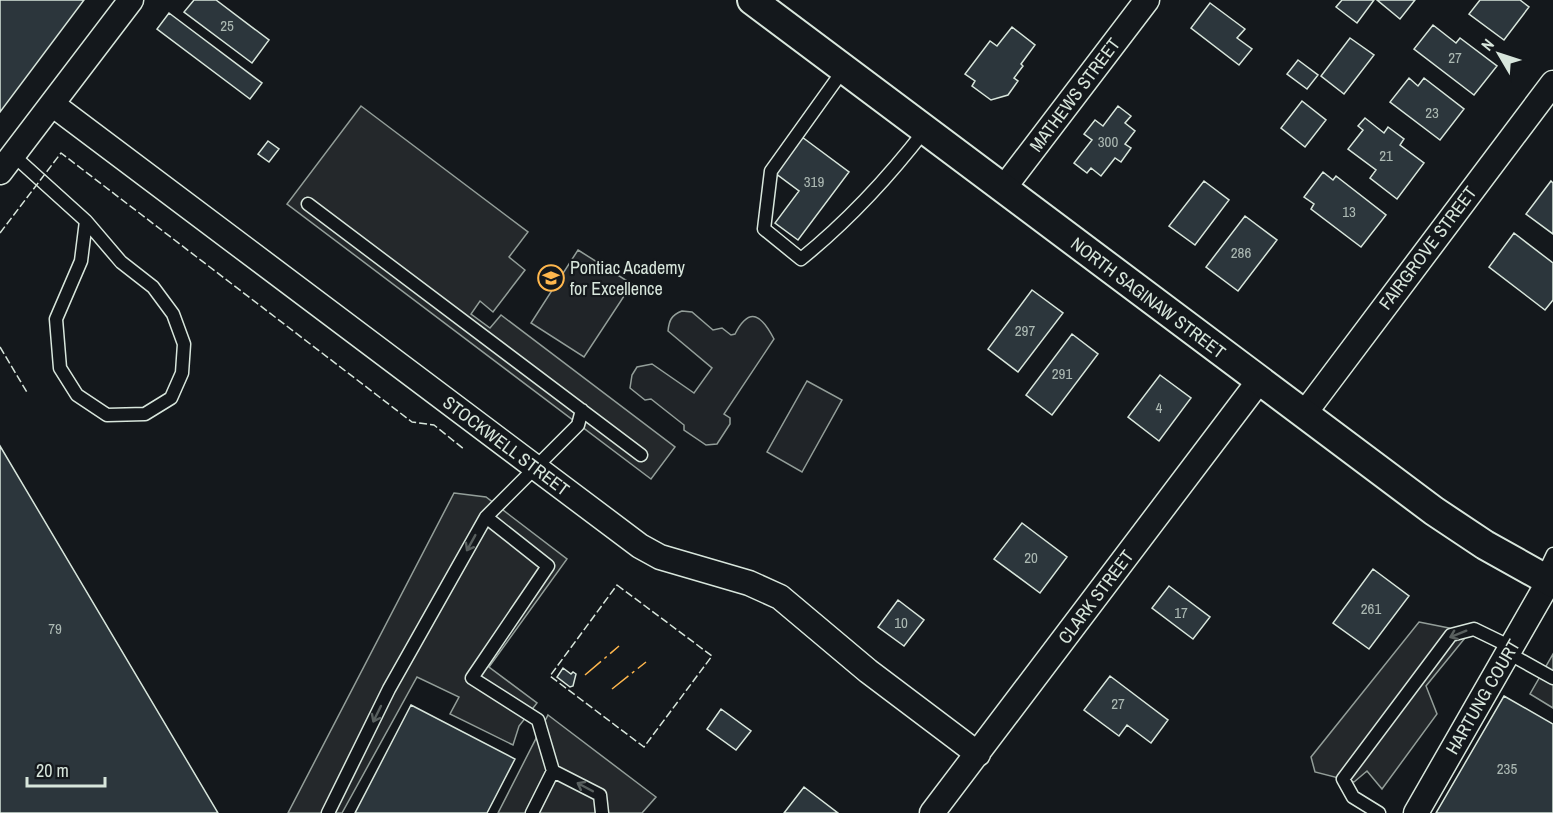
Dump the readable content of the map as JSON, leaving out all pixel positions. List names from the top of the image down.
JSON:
{
  "streets": {
    "street": [
      "MATHEWS STREET",
      "FAIRGROVE STREET",
      "NORTH SAGINAW STREET",
      "STOCKWELL STREET",
      "CLARK STREET",
      "HARTUNG COURT"
    ]
  },
  "crossings": [
    ["MATHEWS STREET", "NORTH SAGINAW STREET"],
    ["FAIRGROVE STREET", "NORTH SAGINAW STREET"],
    ["NORTH SAGINAW STREET", "CLARK STREET"],
    ["NORTH SAGINAW STREET", "HARTUNG COURT"],
    ["STOCKWELL STREET", "CLARK STREET"]
  ],
  "places": {
    "school or university": ["Pontiac Academy for Excellence"]
  },
  "house_numbers": [
    "25",
    "27",
    "23",
    "300",
    "21",
    "319",
    "13",
    "286",
    "297",
    "291",
    "4",
    "20",
    "261",
    "17",
    "10",
    "79",
    "27",
    "235"
  ],
  "scale_bar": "20 m",
  "north": "top left"
}
